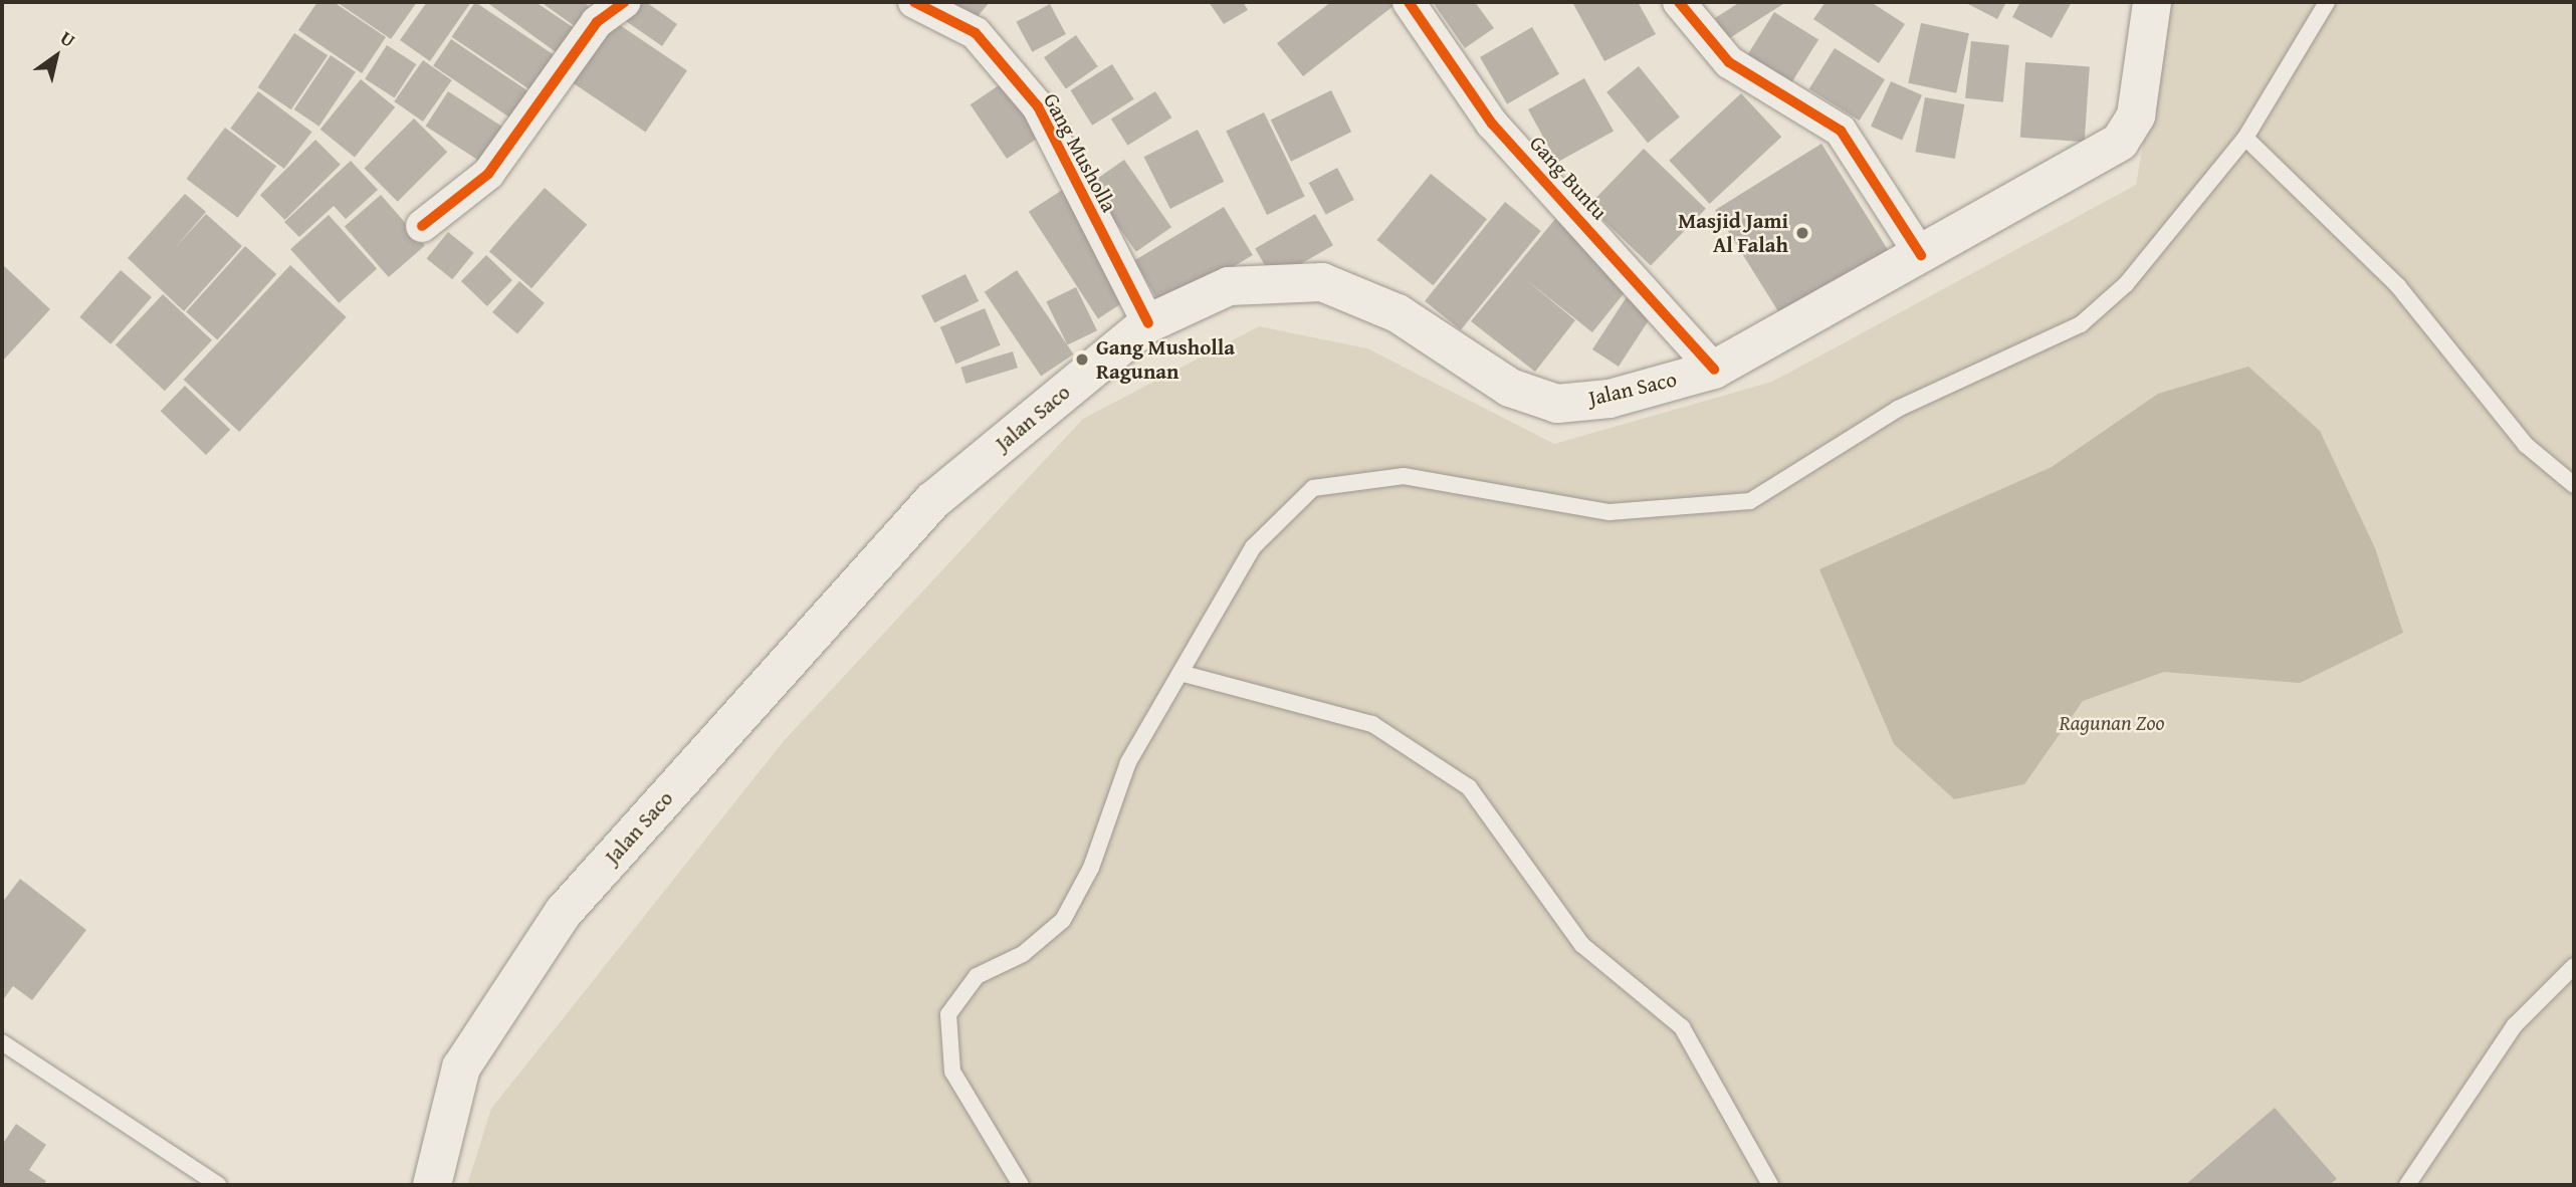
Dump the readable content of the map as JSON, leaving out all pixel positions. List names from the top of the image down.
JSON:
{
  "streets": {
    "main road": ["Jalan Saco"],
    "street": ["Gang Musholla", "Gang Buntu"]
  },
  "crossings": [
    ["Gang Musholla", "Jalan Saco"],
    ["Gang Buntu", "Jalan Saco"]
  ],
  "parks": ["Ragunan Zoo"],
  "places": ["Masjid Jami Al Falah", "Gang Musholla Ragunan"],
  "north": "top right"
}
